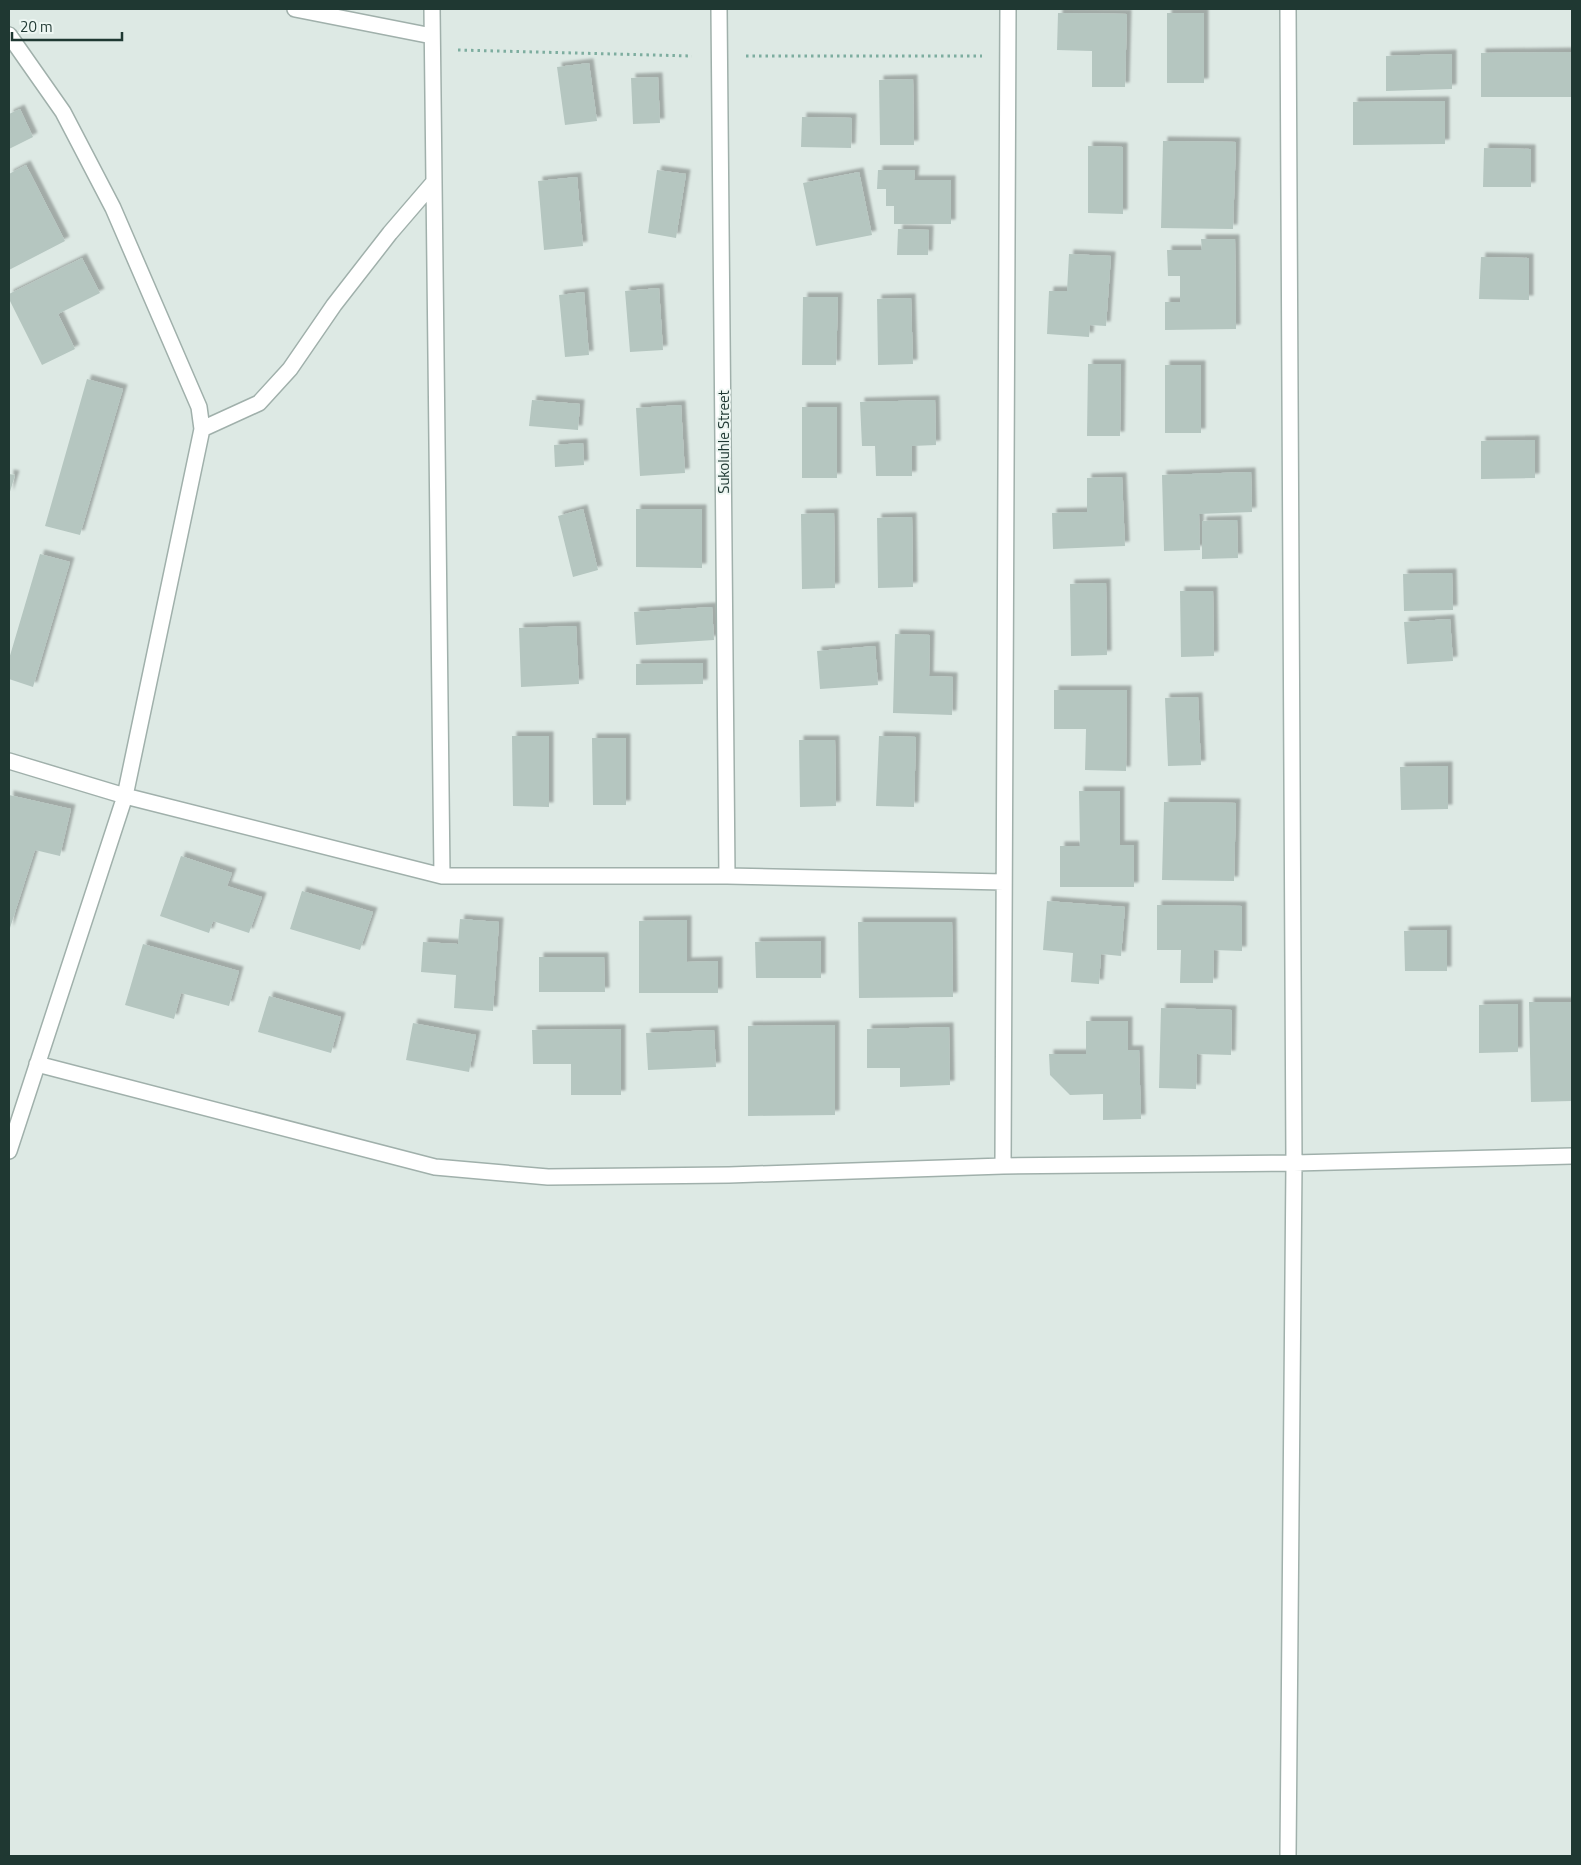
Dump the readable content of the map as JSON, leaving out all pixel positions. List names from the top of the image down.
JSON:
{
  "streets": {
    "street": ["Sukoluhle Street"]
  },
  "scale_bar": "20 m"
}
